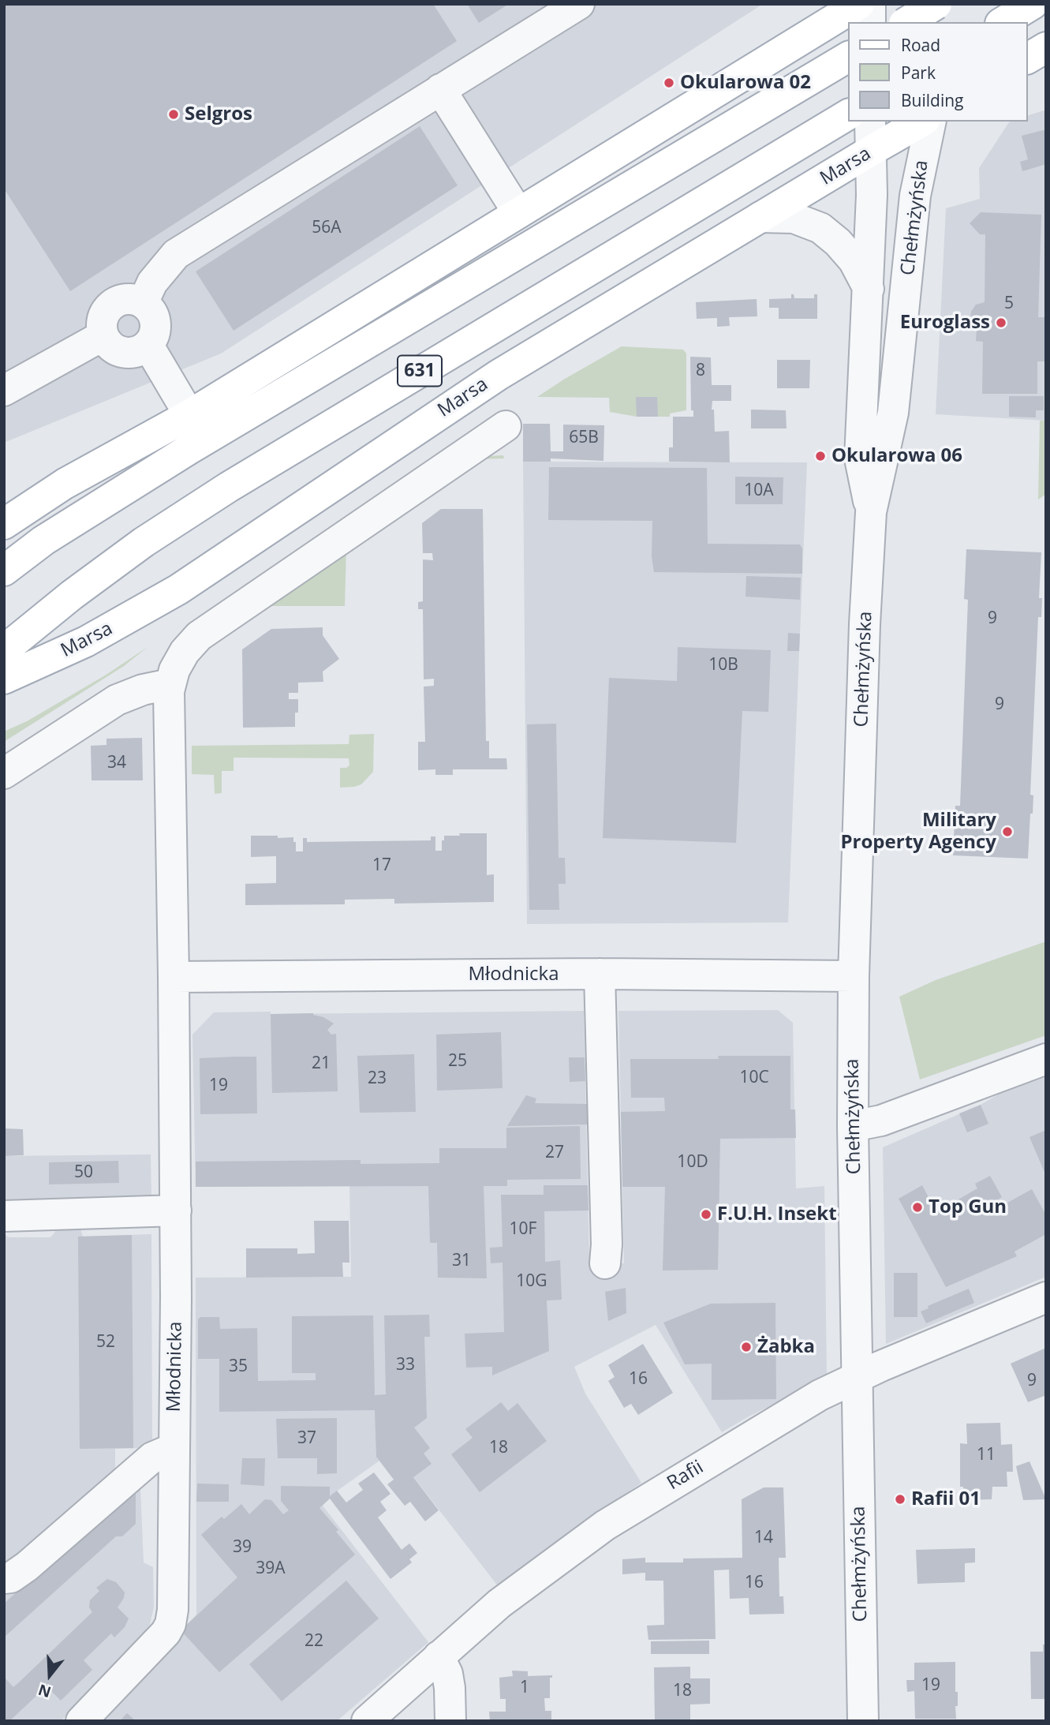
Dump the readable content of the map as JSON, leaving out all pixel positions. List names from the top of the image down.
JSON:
{
  "streets": {
    "main road": ["Marsa", "631"],
    "street": ["Chełmżyńska", "Młodnicka", "Rafii"]
  },
  "crossings": [
    ["Marsa", "Chełmżyńska"],
    ["Chełmżyńska", "Młodnicka"],
    ["Chełmżyńska", "Rafii"]
  ],
  "places": [
    "Okularowa 02",
    "Selgros",
    "Euroglass",
    "Okularowa 06",
    "Military Property Agency",
    "Top Gun",
    "F.U.H. Insekt",
    "Żabka",
    "Rafii 01"
  ],
  "house_numbers": [
    "56A",
    "5",
    "8",
    "65B",
    "10A",
    "9",
    "10B",
    "9",
    "34",
    "17",
    "25",
    "21",
    "10C",
    "23",
    "19",
    "27",
    "10D",
    "50",
    "10F",
    "31",
    "10G",
    "52",
    "33",
    "35",
    "16",
    "9",
    "37",
    "18",
    "11",
    "14",
    "39",
    "39A",
    "16",
    "22",
    "19",
    "1",
    "18"
  ],
  "legend": ["Road", "Park", "Building"],
  "north": "bottom"
}
